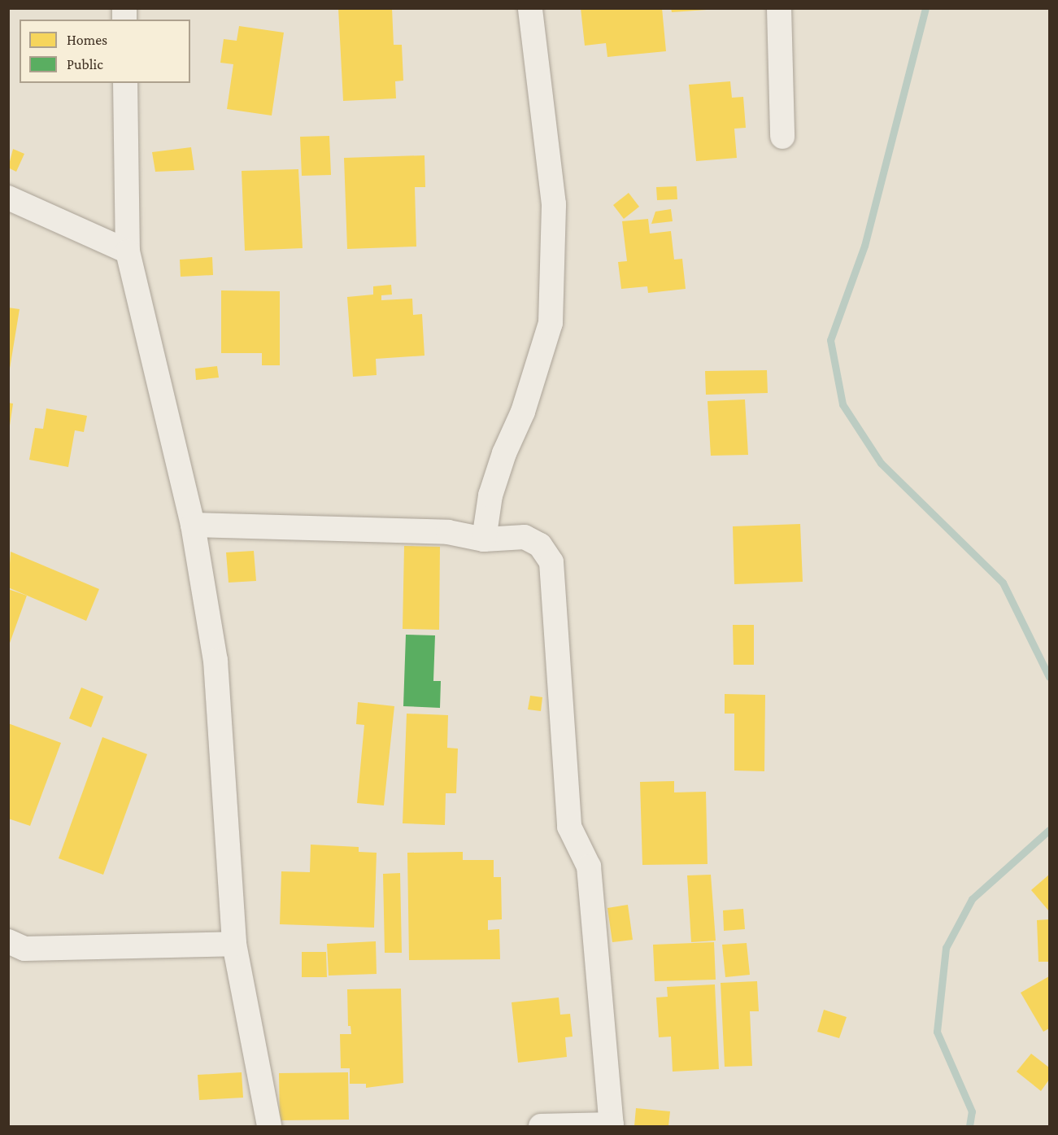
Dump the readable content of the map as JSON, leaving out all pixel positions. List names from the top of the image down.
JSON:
{
  "legend": ["Homes", "Public"]
}
